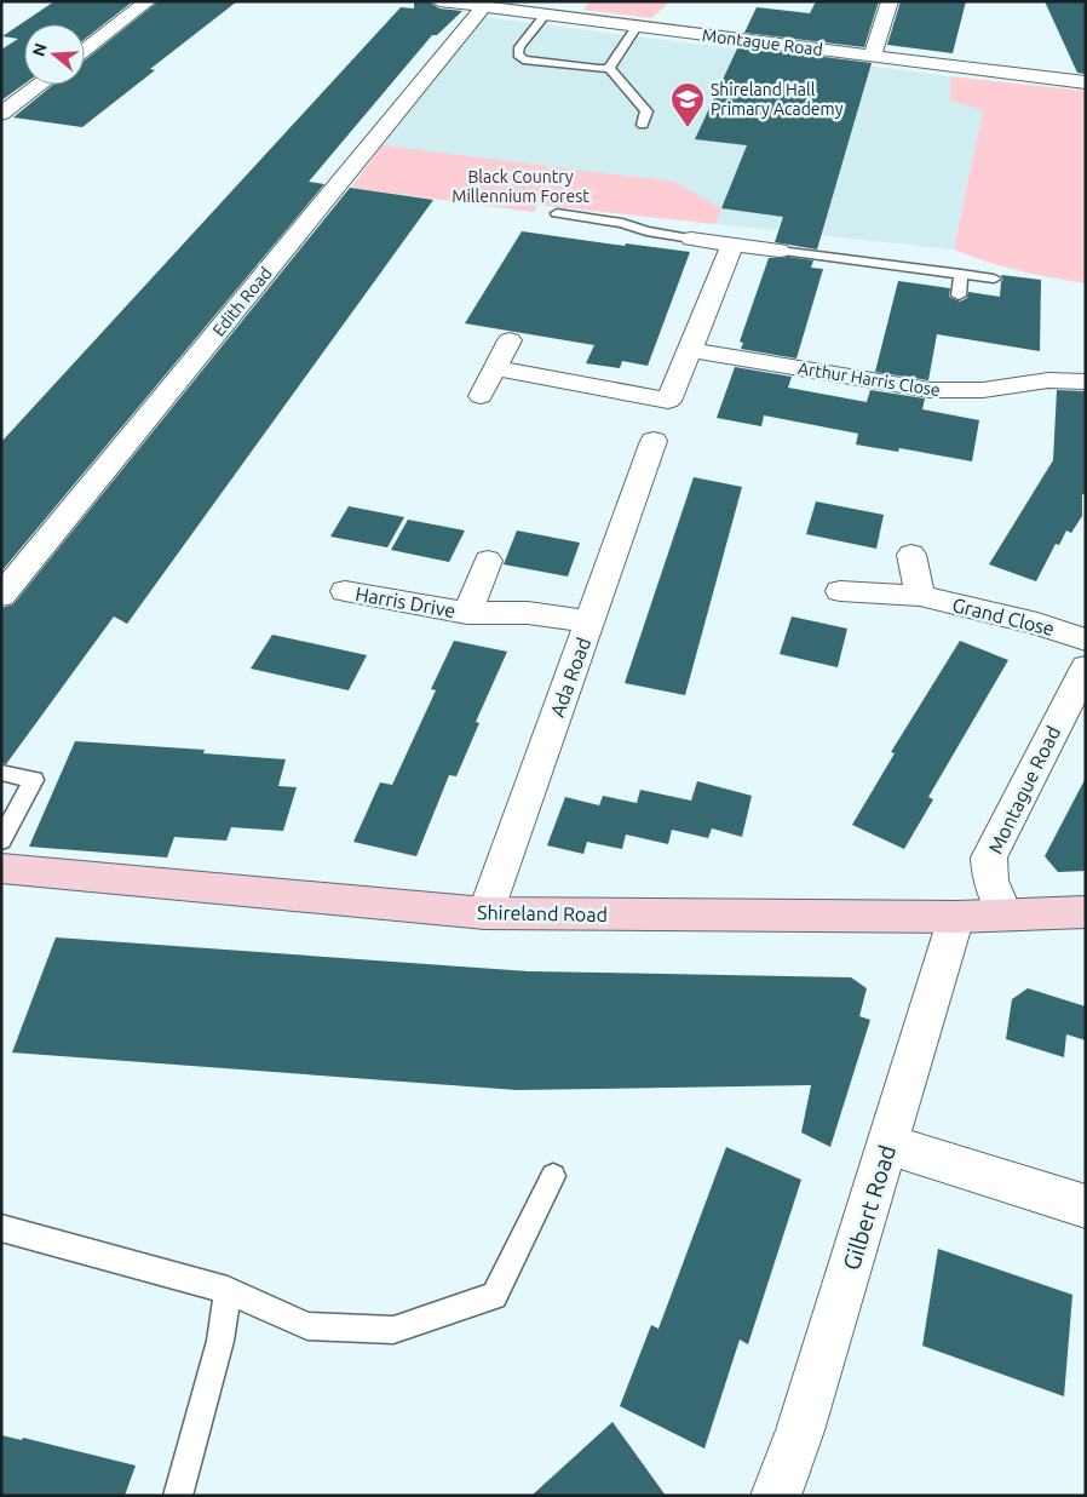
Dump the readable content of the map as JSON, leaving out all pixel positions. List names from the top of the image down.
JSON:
{
  "streets": {
    "main road": ["Shireland Road"],
    "street": [
      "Montague Road",
      "Edith Road",
      "Arthur Harris Close",
      "Harris Drive",
      "Grand Close",
      "Ada Road",
      "Gilbert Road"
    ]
  },
  "crossings": [
    ["Montague Road", "Edith Road"],
    ["Montague Road", "Shireland Road"],
    ["Harris Drive", "Ada Road"],
    ["Ada Road", "Shireland Road"],
    ["Shireland Road", "Gilbert Road"]
  ],
  "parks": ["Black Country Millennium Forest"],
  "places": {
    "school or university": ["Shireland Hall Primary Academy"]
  },
  "north": "left"
}
